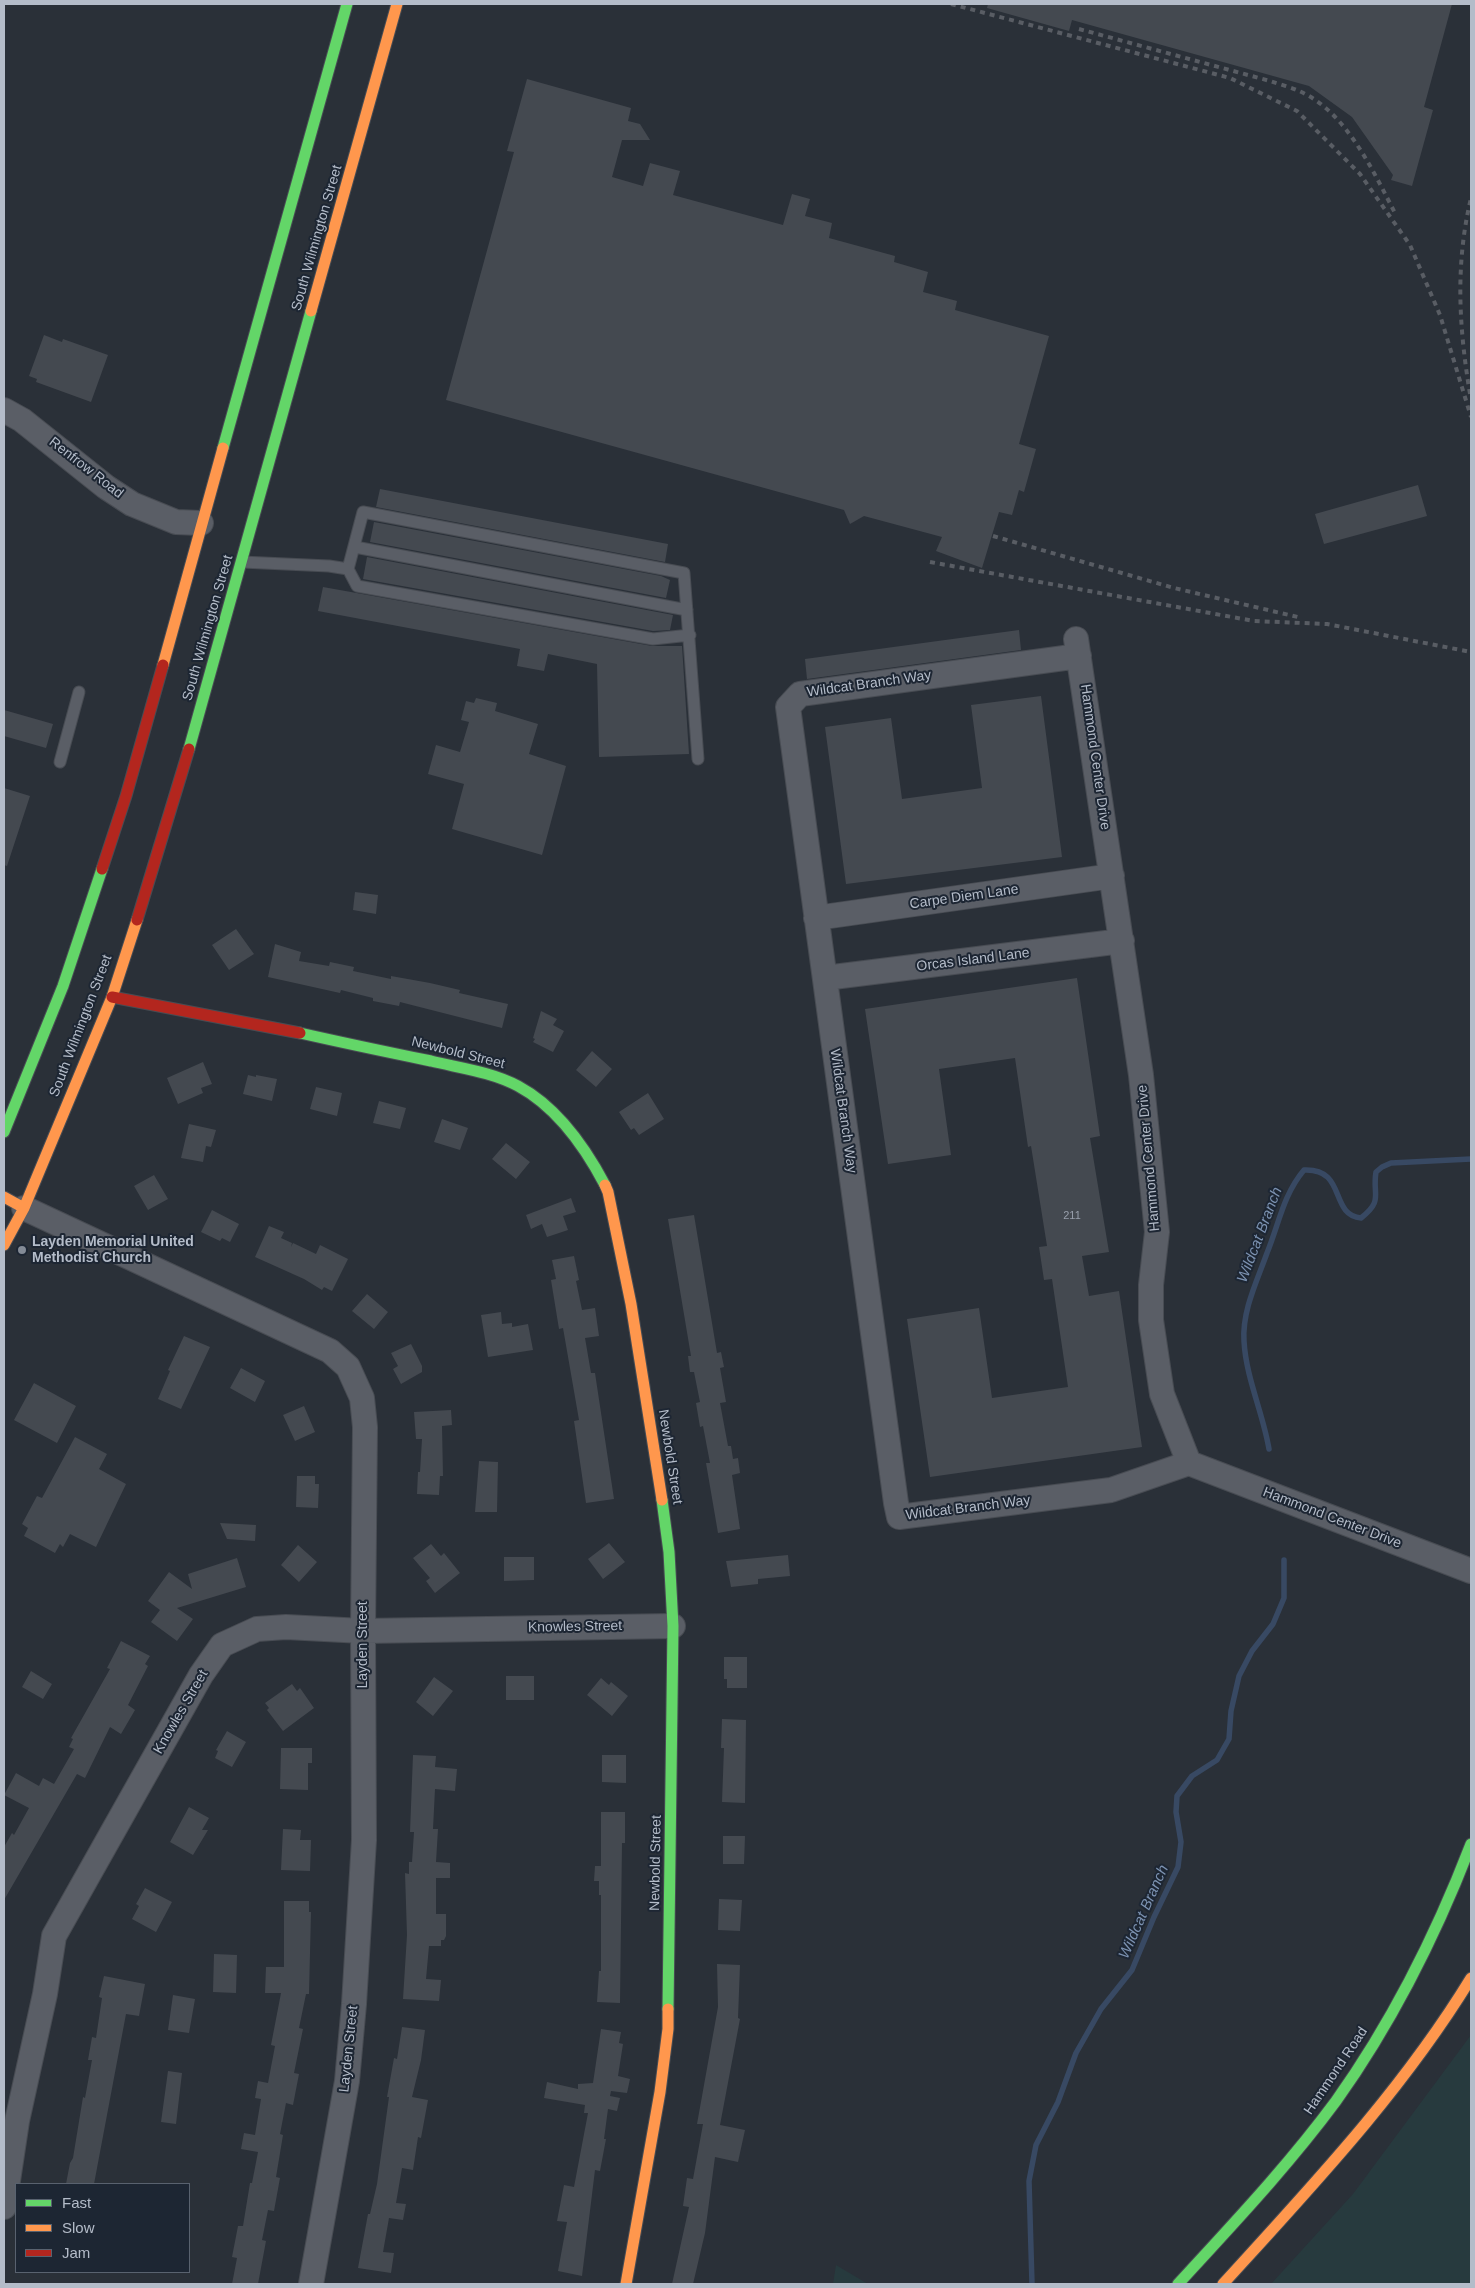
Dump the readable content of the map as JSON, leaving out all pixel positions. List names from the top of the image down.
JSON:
{
  "streets": {
    "main road": ["South Wilmington Street", "Newbold Street", "Hammond Road"],
    "street": [
      "Renfrow Road",
      "Wildcat Branch Way",
      "Hammond Center Drive",
      "Carpe Diem Lane",
      "Orcas Island Lane",
      "Knowles Street",
      "Layden Street"
    ]
  },
  "crossings": [
    ["South Wilmington Street", "Newbold Street"],
    ["South Wilmington Street", "Layden Street"],
    ["Wildcat Branch Way", "Hammond Center Drive"],
    ["Wildcat Branch Way", "Carpe Diem Lane"],
    ["Wildcat Branch Way", "Orcas Island Lane"],
    ["Hammond Center Drive", "Carpe Diem Lane"],
    ["Hammond Center Drive", "Orcas Island Lane"],
    ["Newbold Street", "Knowles Street"],
    ["Knowles Street", "Layden Street"]
  ],
  "water": ["Wildcat Branch"],
  "places": ["Layden Memorial United Methodist Church"],
  "house_numbers": ["211"],
  "legend": ["Fast", "Slow", "Jam"]
}
